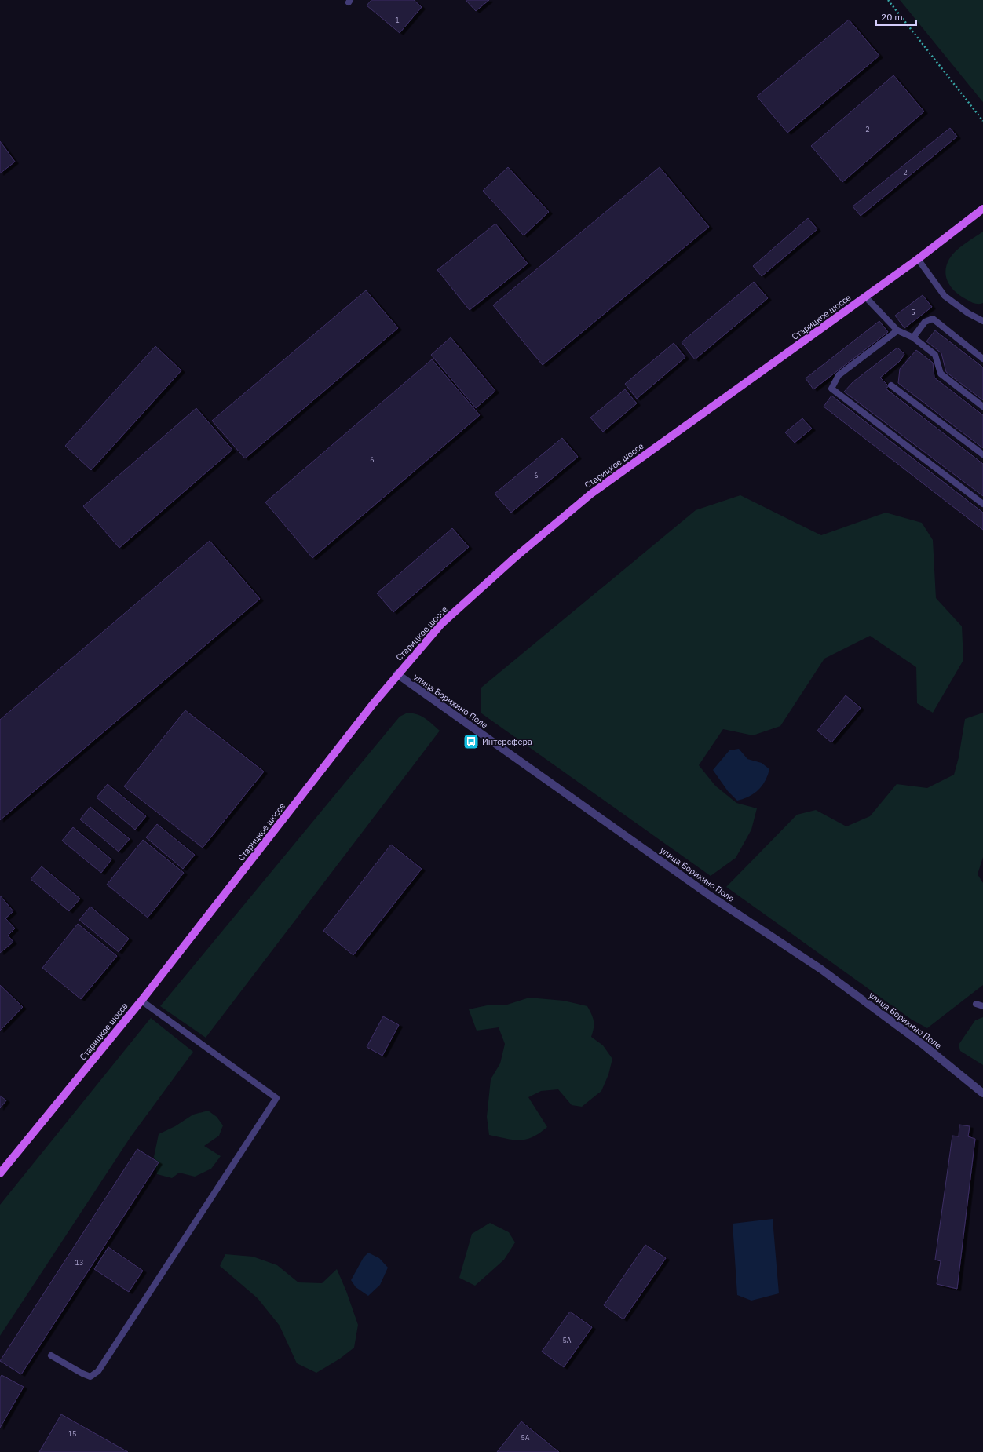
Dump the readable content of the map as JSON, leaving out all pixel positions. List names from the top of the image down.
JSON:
{
  "streets": {
    "main road": ["Старицкое шоссе"],
    "street": ["улица Борихино Поле"]
  },
  "crossings": [
    ["Старицкое шоссе", "улица Борихино Поле"]
  ],
  "places": {
    "bus stop": ["Интерсфера"]
  },
  "house_numbers": [
    "1",
    "2",
    "2",
    "5",
    "6",
    "6",
    "13",
    "5А",
    "15",
    "5А"
  ],
  "scale_bar": "20 m"
}
